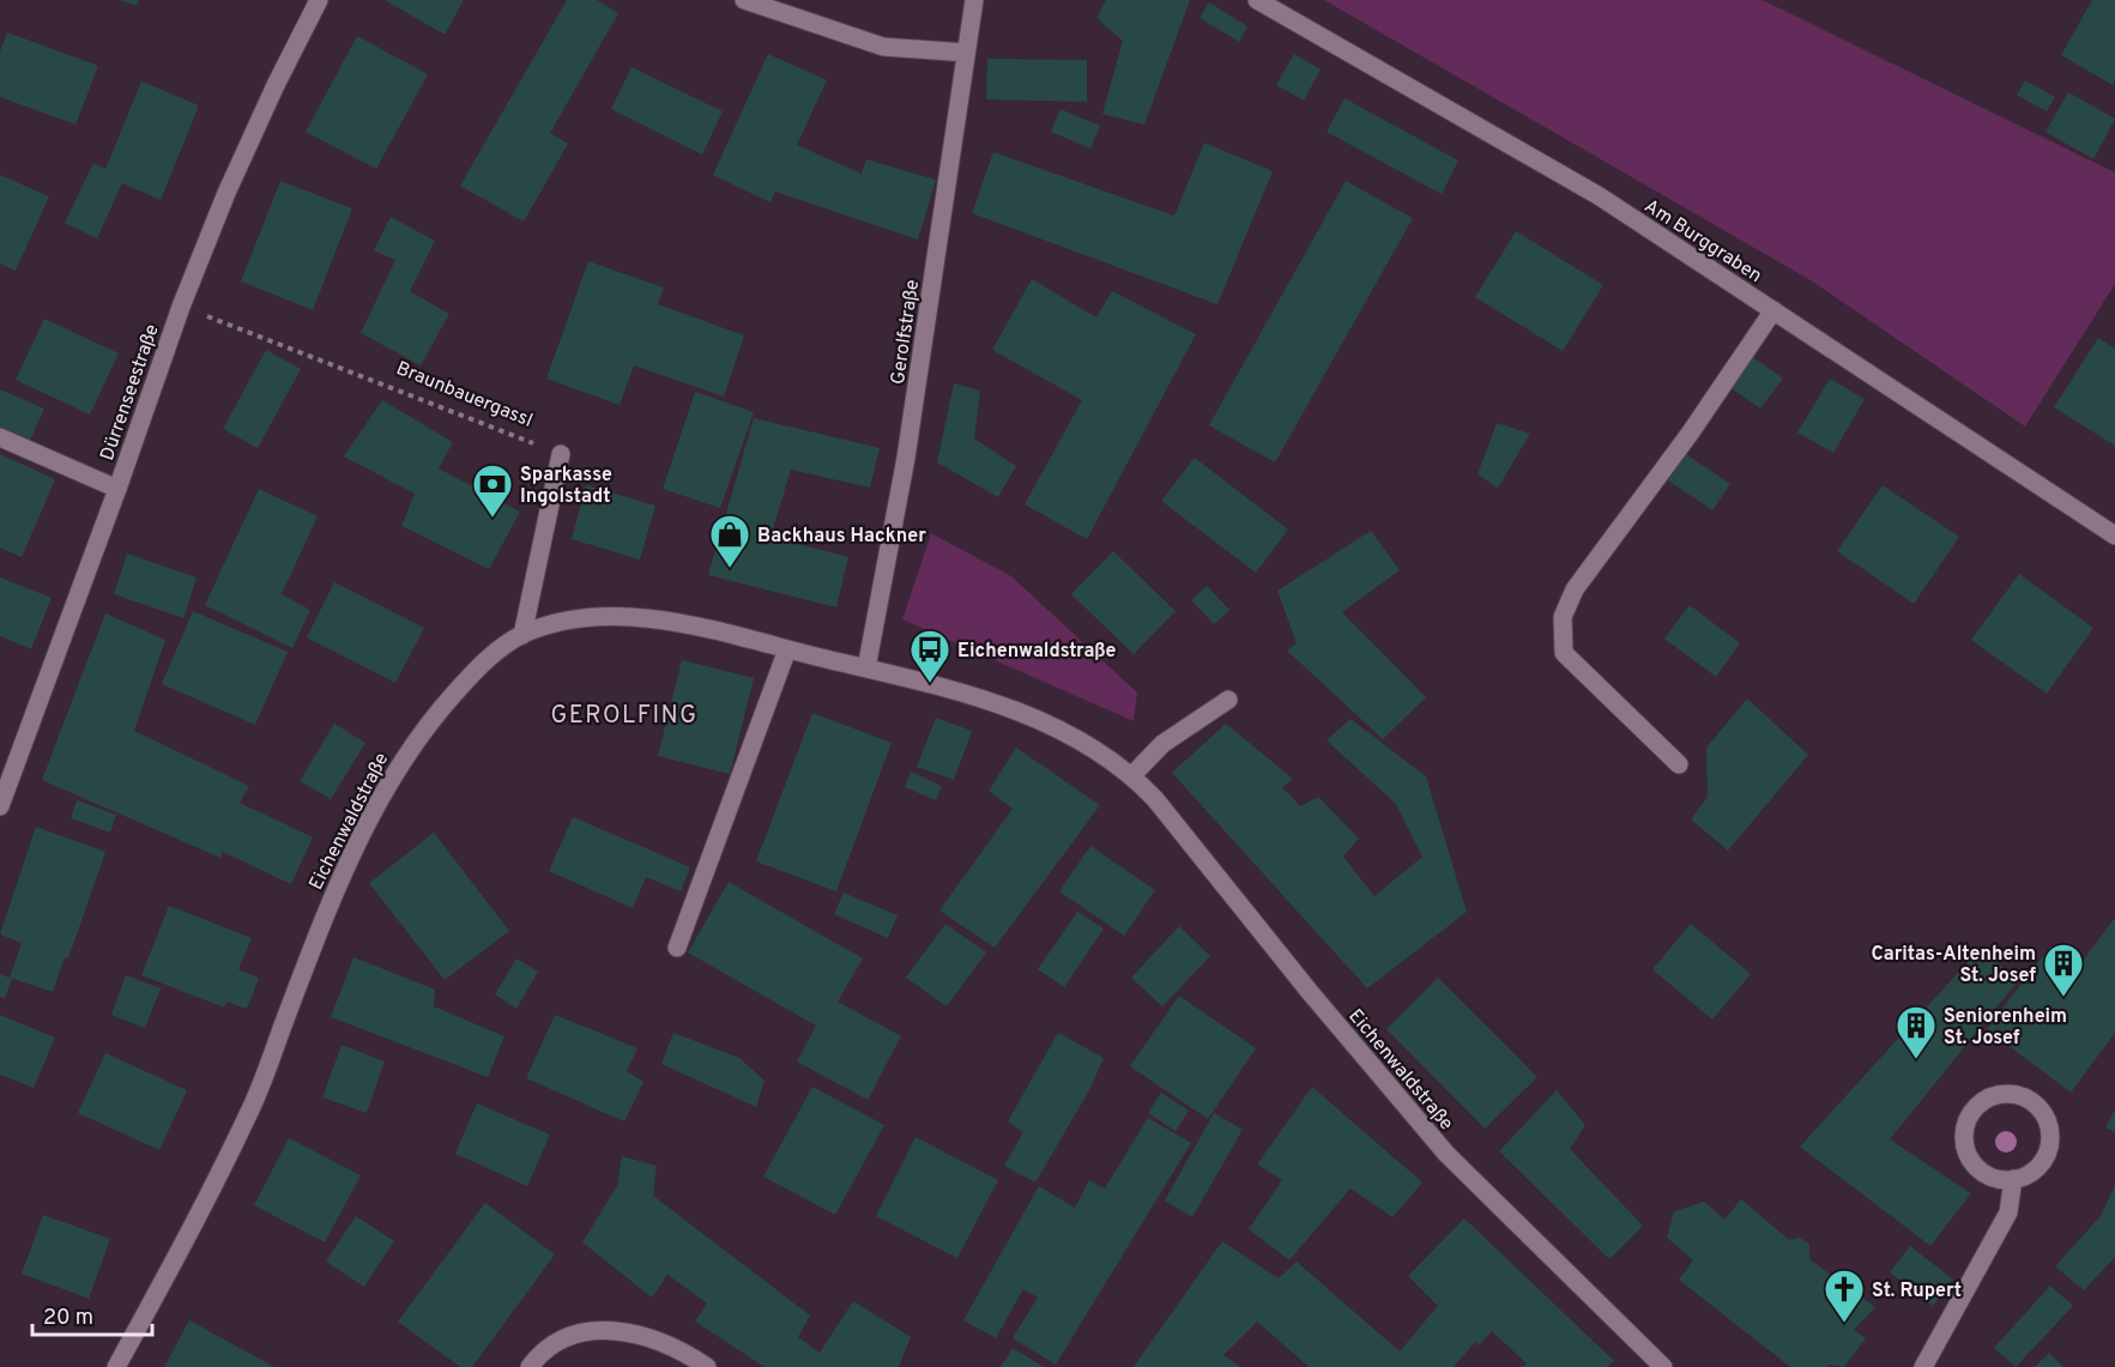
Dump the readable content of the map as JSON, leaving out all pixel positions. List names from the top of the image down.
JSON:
{
  "streets": {
    "street": [
      "Am Burggraben",
      "Gerolfstraße",
      "Dürrenseestraße",
      "Eichenwaldstraße"
    ],
    "path": ["Braunbauergassl"]
  },
  "crossings": [
    ["Gerolfstraße", "Eichenwaldstraße"],
    ["Dürrenseestraße", "Braunbauergassl"]
  ],
  "districts": ["GEROLFING"],
  "places": {
    "bank": ["Sparkasse Ingolstadt"],
    "shop": ["Backhaus Hackner"],
    "bus stop": ["Eichenwaldstraße"],
    "building": ["Caritas-Altenheim St. Josef", "Seniorenheim St. Josef"],
    "church": ["St. Rupert"]
  },
  "scale_bar": "20 m"
}
